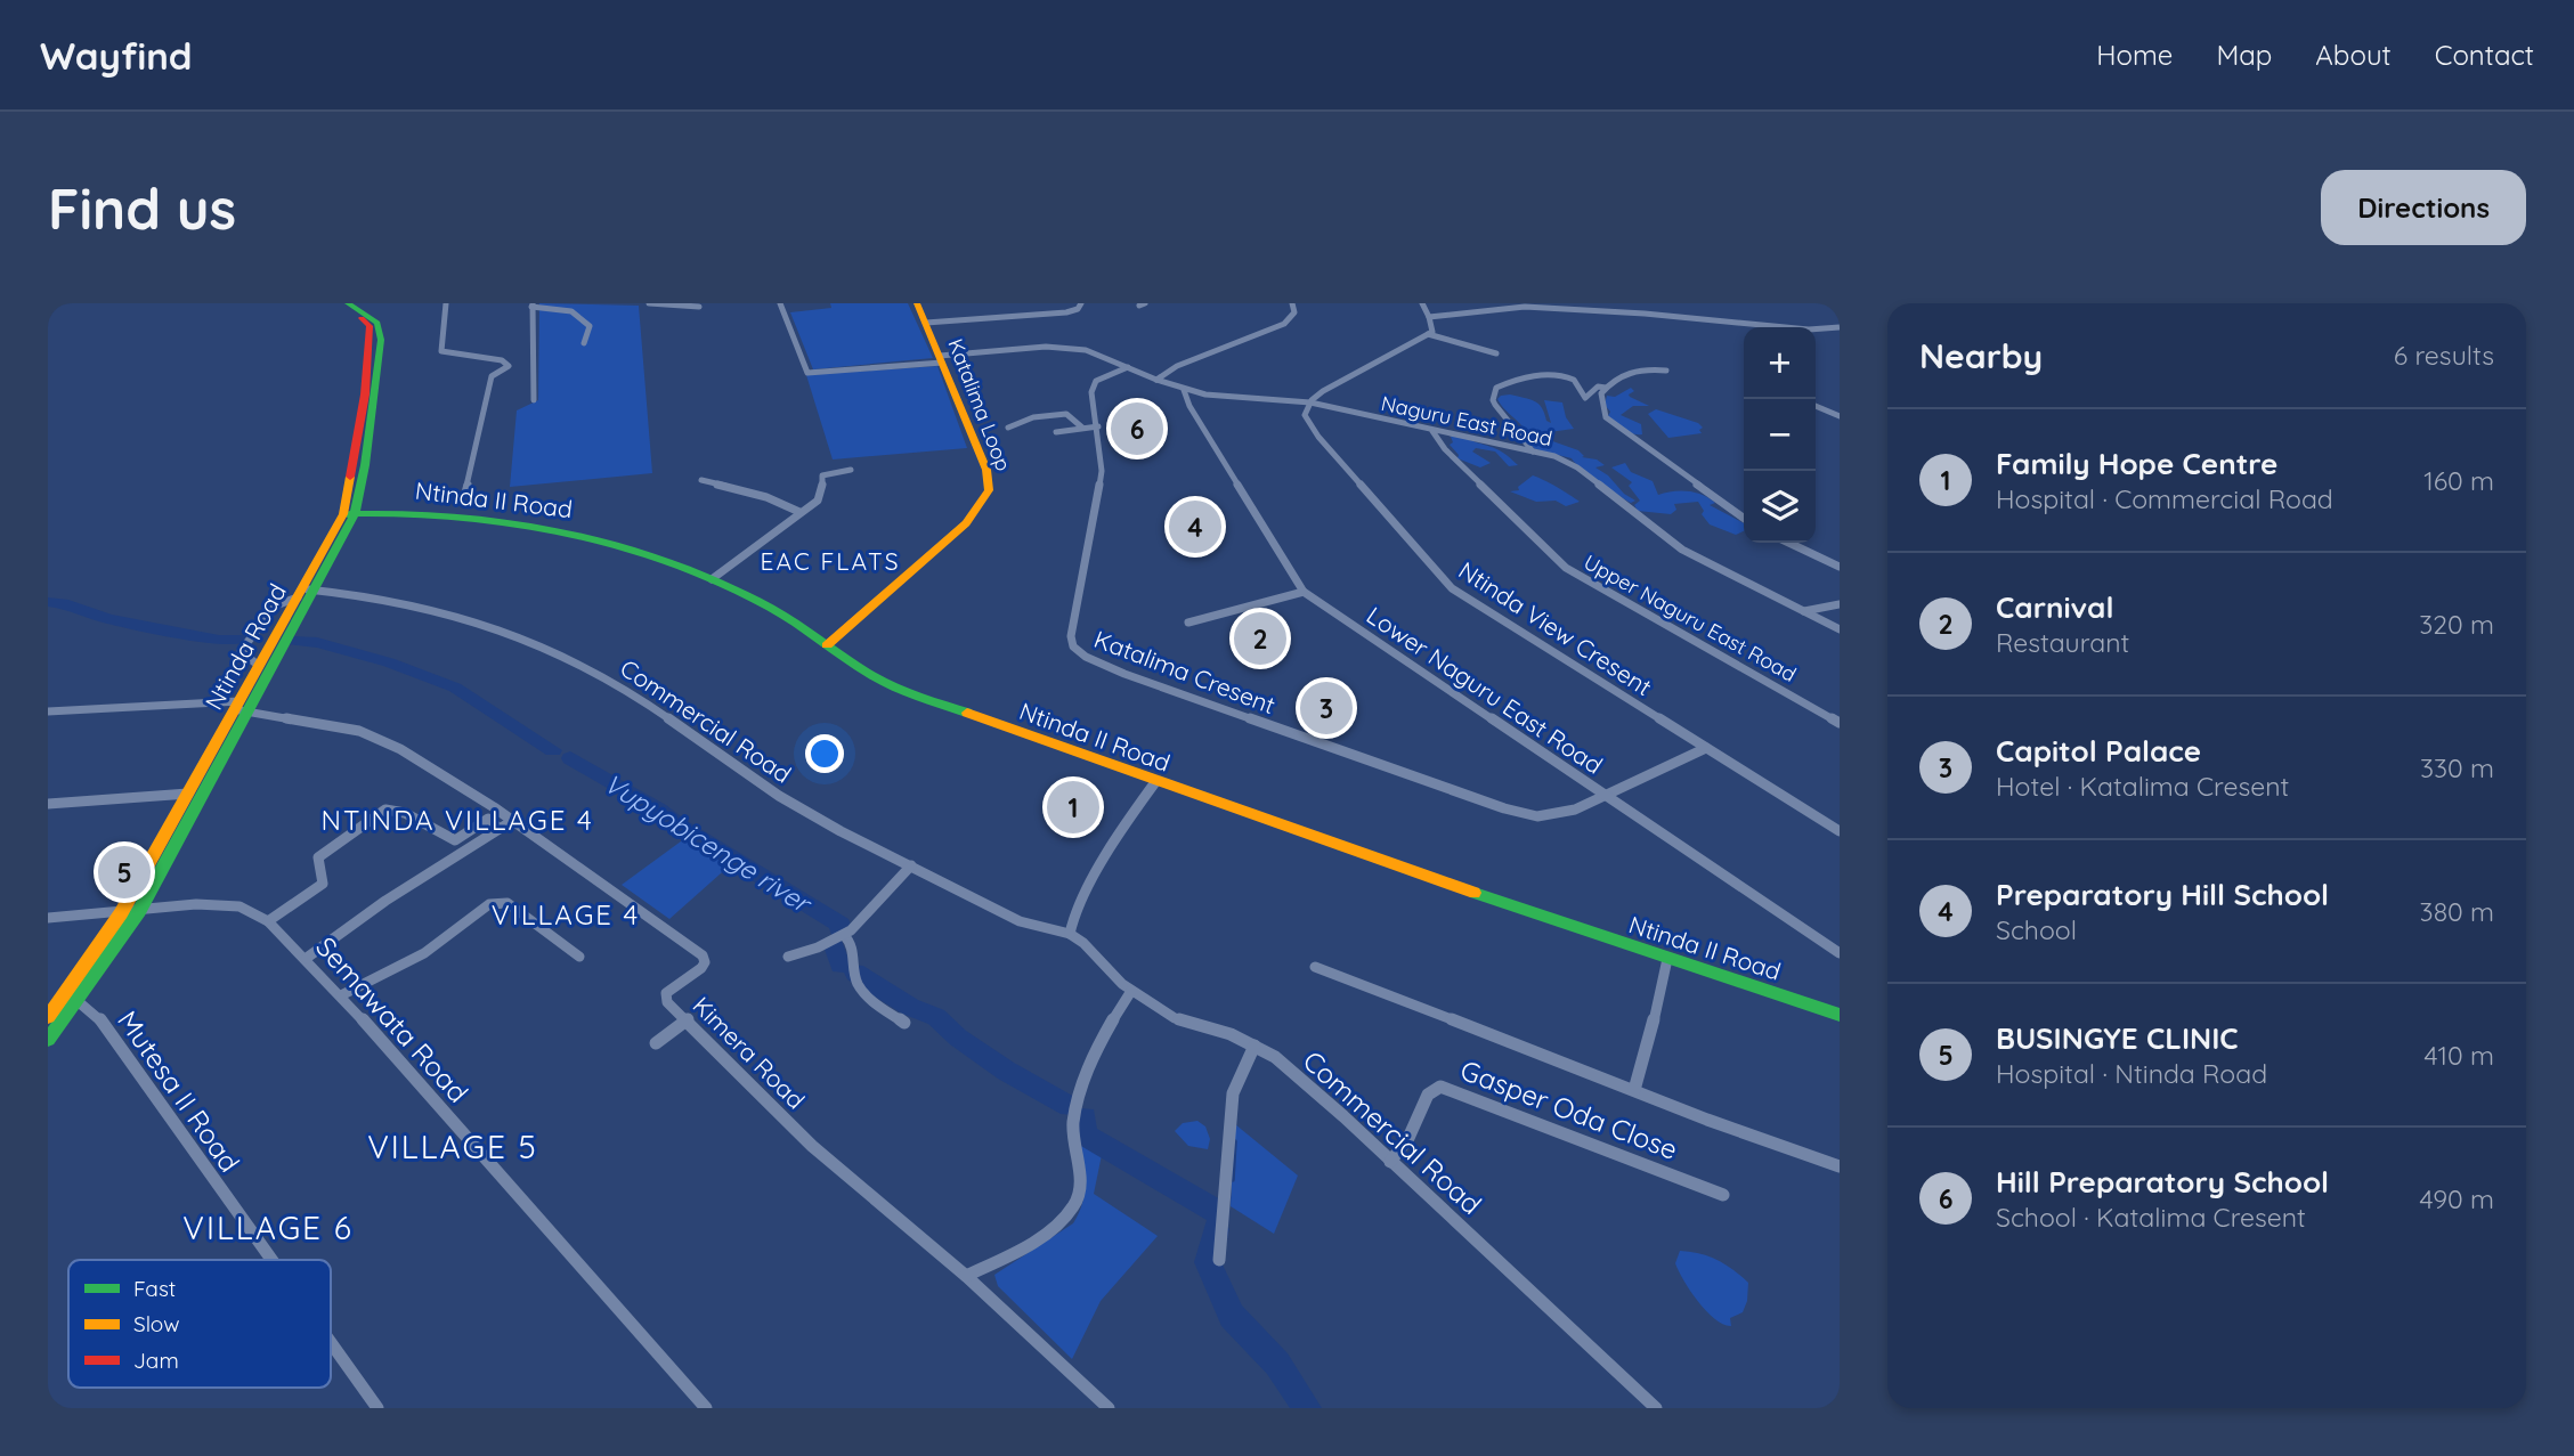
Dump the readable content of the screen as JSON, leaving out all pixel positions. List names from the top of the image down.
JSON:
{
  "streets": {
    "main road": ["Katalima Loop", "Ntinda II Road", "Ntinda Road"],
    "street": [
      "Naguru East Road",
      "Upper Naguru East Road",
      "Ntinda View Cresent",
      "Katalima Cresent",
      "Lower Naguru East Road",
      "Commercial Road",
      "Semawata Road",
      "Kimera Road",
      "Mutesa II Road",
      "Gasper Oda Close"
    ]
  },
  "crossings": [
    ["Katalima Loop", "Naguru East Road"],
    ["Katalima Loop", "Ntinda II Road"],
    ["Naguru East Road", "Upper Naguru East Road"],
    ["Naguru East Road", "Ntinda View Cresent"],
    ["Naguru East Road", "Katalima Cresent"],
    ["Naguru East Road", "Lower Naguru East Road"],
    ["Ntinda II Road", "Ntinda Road"],
    ["Ntinda View Cresent", "Katalima Cresent"],
    ["Ntinda Road", "Commercial Road"],
    ["Ntinda Road", "Semawata Road"],
    ["Ntinda Road", "Kimera Road"],
    ["Ntinda Road", "Mutesa II Road"],
    ["Katalima Cresent", "Lower Naguru East Road"],
    ["Commercial Road", "Gasper Oda Close"]
  ],
  "districts": [
    "EAC FLATS",
    "NTINDA VILLAGE 4",
    "VILLAGE 4",
    "VILLAGE 5",
    "VILLAGE 6"
  ],
  "water": ["Vupyobicenge river"],
  "legend": ["Fast", "Slow", "Jam"],
  "page": {
    "header": "Wayfind",
    "nav": [
      "Home",
      "Map",
      "About",
      "Contact"
    ],
    "buttons": "Directions",
    "title": "Find us",
    "heading": ["Nearby", "6 results"],
    "map_buttons": ["+", "−"],
    "pins": [
      "6",
      "4",
      "2",
      "3",
      "1",
      "5"
    ],
    "list": [
      {
        "mark": "1",
        "name": "Family Hope Centre",
        "note": "Hospital · Commercial Road",
        "value": "160 m"
      },
      {
        "mark": "2",
        "name": "Carnival",
        "note": "Restaurant",
        "value": "320 m"
      },
      {
        "mark": "3",
        "name": "Capitol Palace",
        "note": "Hotel · Katalima Cresent",
        "value": "330 m"
      },
      {
        "mark": "4",
        "name": "Preparatory Hill School",
        "note": "School",
        "value": "380 m"
      },
      {
        "mark": "5",
        "name": "BUSINGYE CLINIC",
        "note": "Hospital · Ntinda Road",
        "value": "410 m"
      },
      {
        "mark": "6",
        "name": "Hill Preparatory School",
        "note": "School · Katalima Cresent",
        "value": "490 m"
      }
    ]
  }
}
